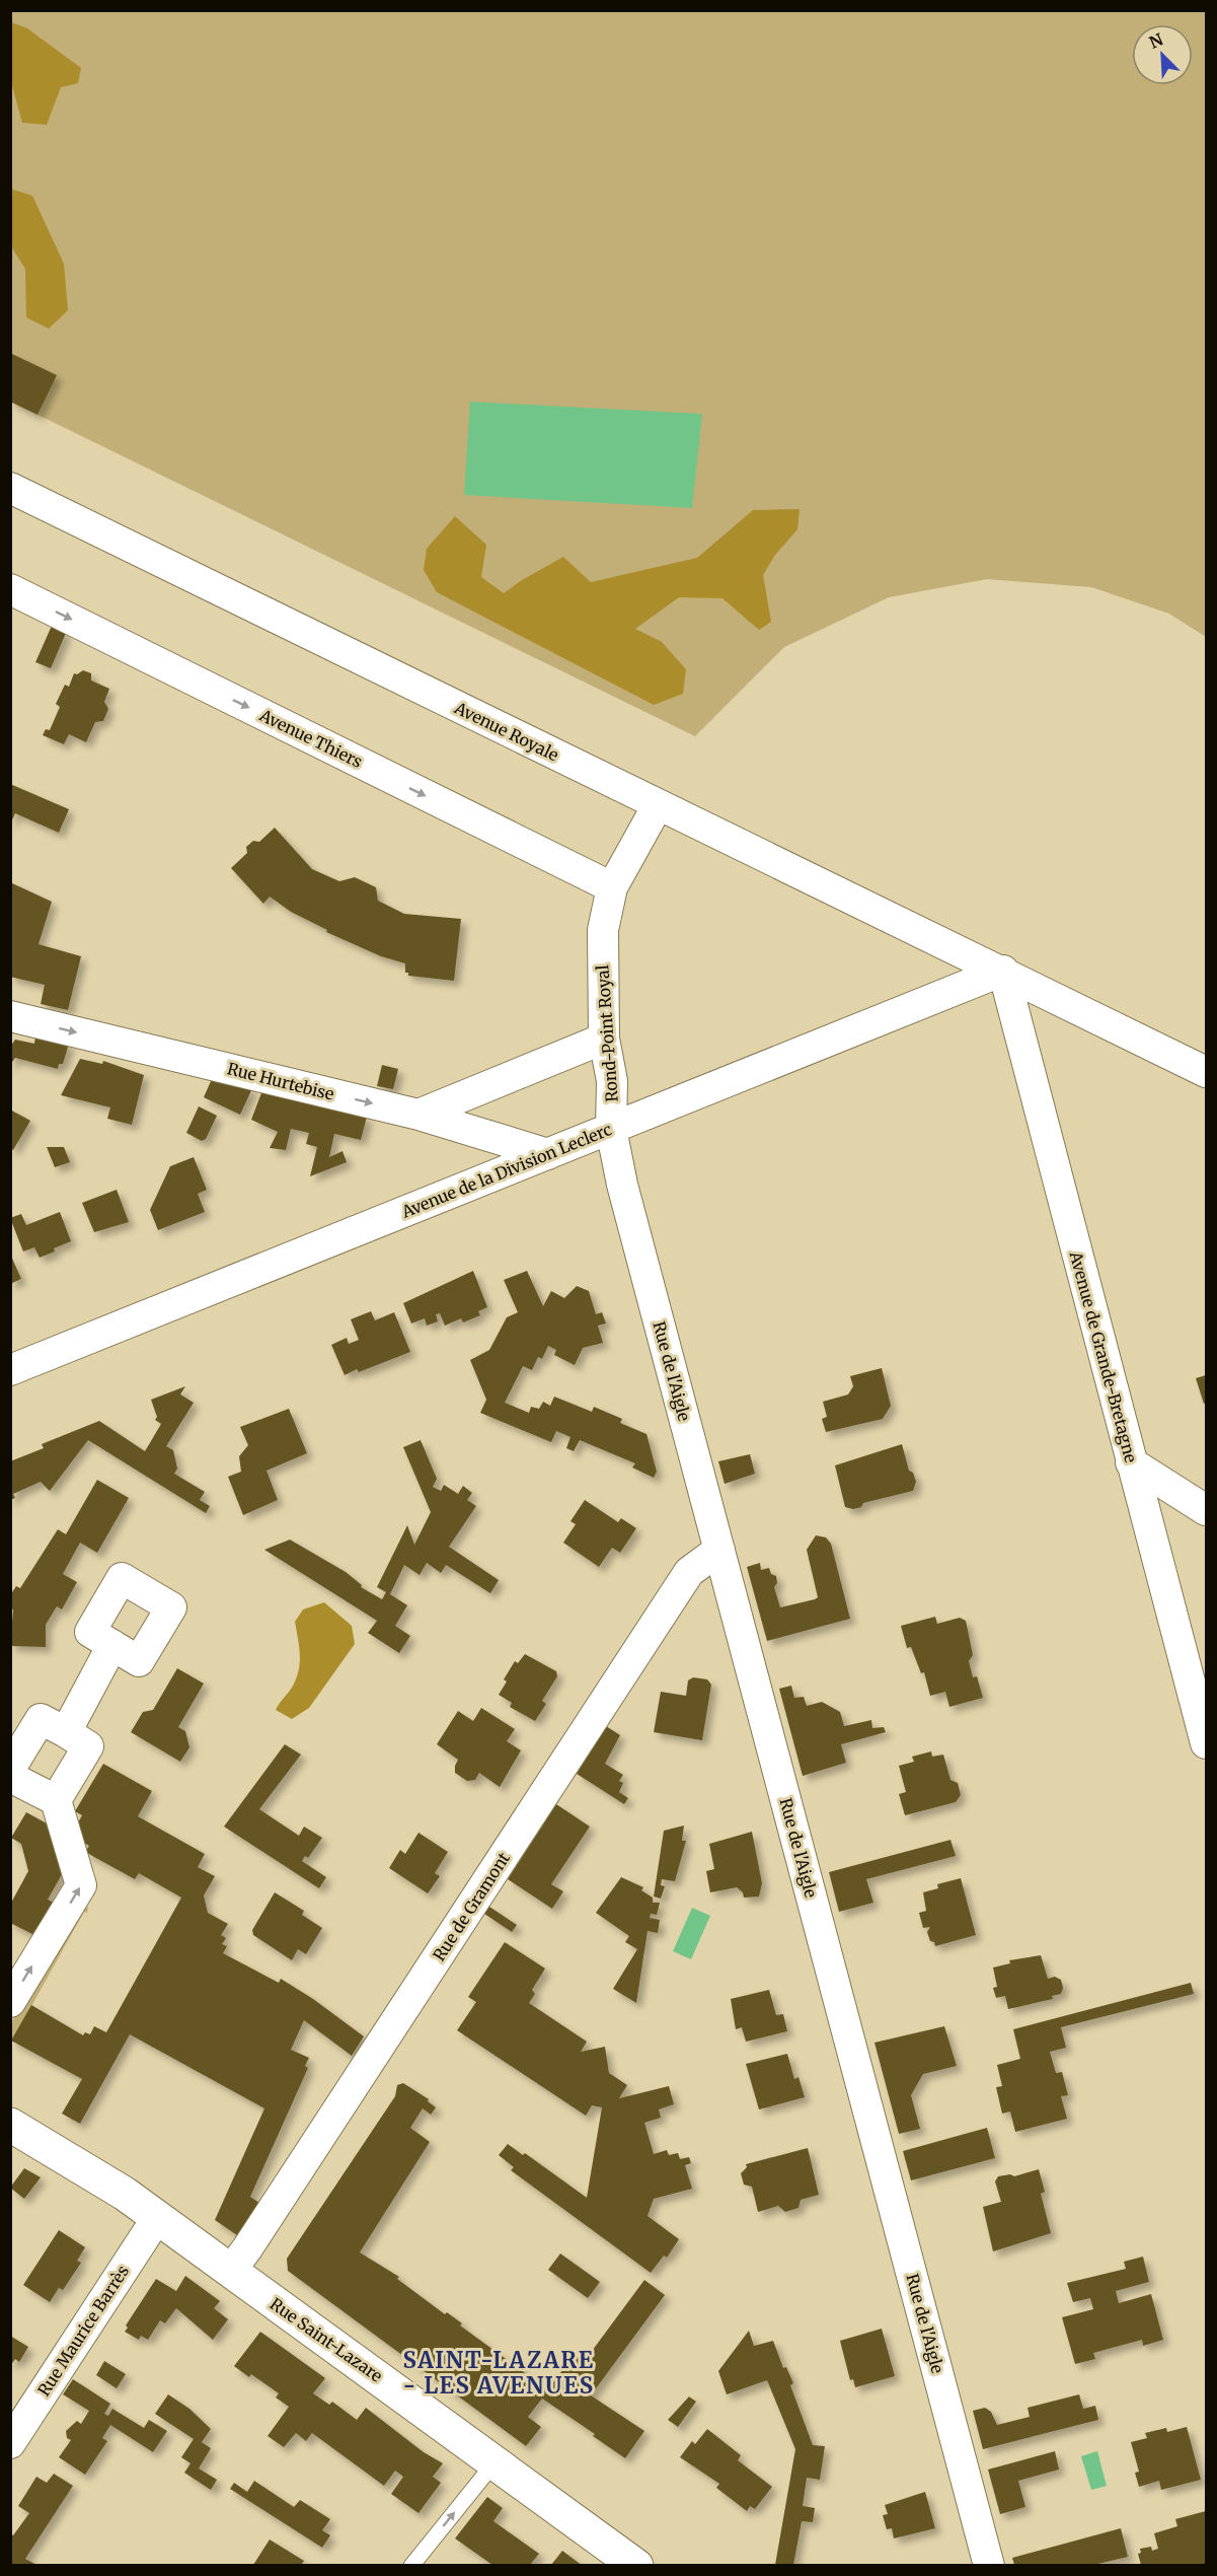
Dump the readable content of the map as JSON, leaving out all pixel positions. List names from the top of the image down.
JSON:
{
  "streets": {
    "main road": ["Rue Saint-Lazare"],
    "street": [
      "Avenue Royale",
      "Avenue Thiers",
      "Rond-Point Royal",
      "Rue Hurtebise",
      "Avenue de la Division Leclerc",
      "Avenue de Grande-Bretagne",
      "Rue de l'Aigle",
      "Rue de Gramont",
      "Rue Maurice Barrès"
    ]
  },
  "crossings": [
    ["Avenue Royale", "Rond-Point Royal"],
    ["Avenue Royale", "Avenue de la Division Leclerc"],
    ["Avenue Royale", "Avenue de Grande-Bretagne"],
    ["Avenue Thiers", "Rond-Point Royal"],
    ["Rond-Point Royal", "Avenue de la Division Leclerc"],
    ["Rond-Point Royal", "Rue de l'Aigle"],
    ["Rue Hurtebise", "Avenue de la Division Leclerc"],
    ["Avenue de la Division Leclerc", "Avenue de Grande-Bretagne"],
    ["Avenue de la Division Leclerc", "Rue de l'Aigle"],
    ["Rue de l'Aigle", "Rue de Gramont"],
    ["Rue de Gramont", "Rue Saint-Lazare"],
    ["Rue Maurice Barrès", "Rue Saint-Lazare"]
  ],
  "one_way": ["Avenue Thiers", "Rue Hurtebise"],
  "districts": ["SAINT-LAZARE - LES AVENUES"],
  "north": "top left"
}
